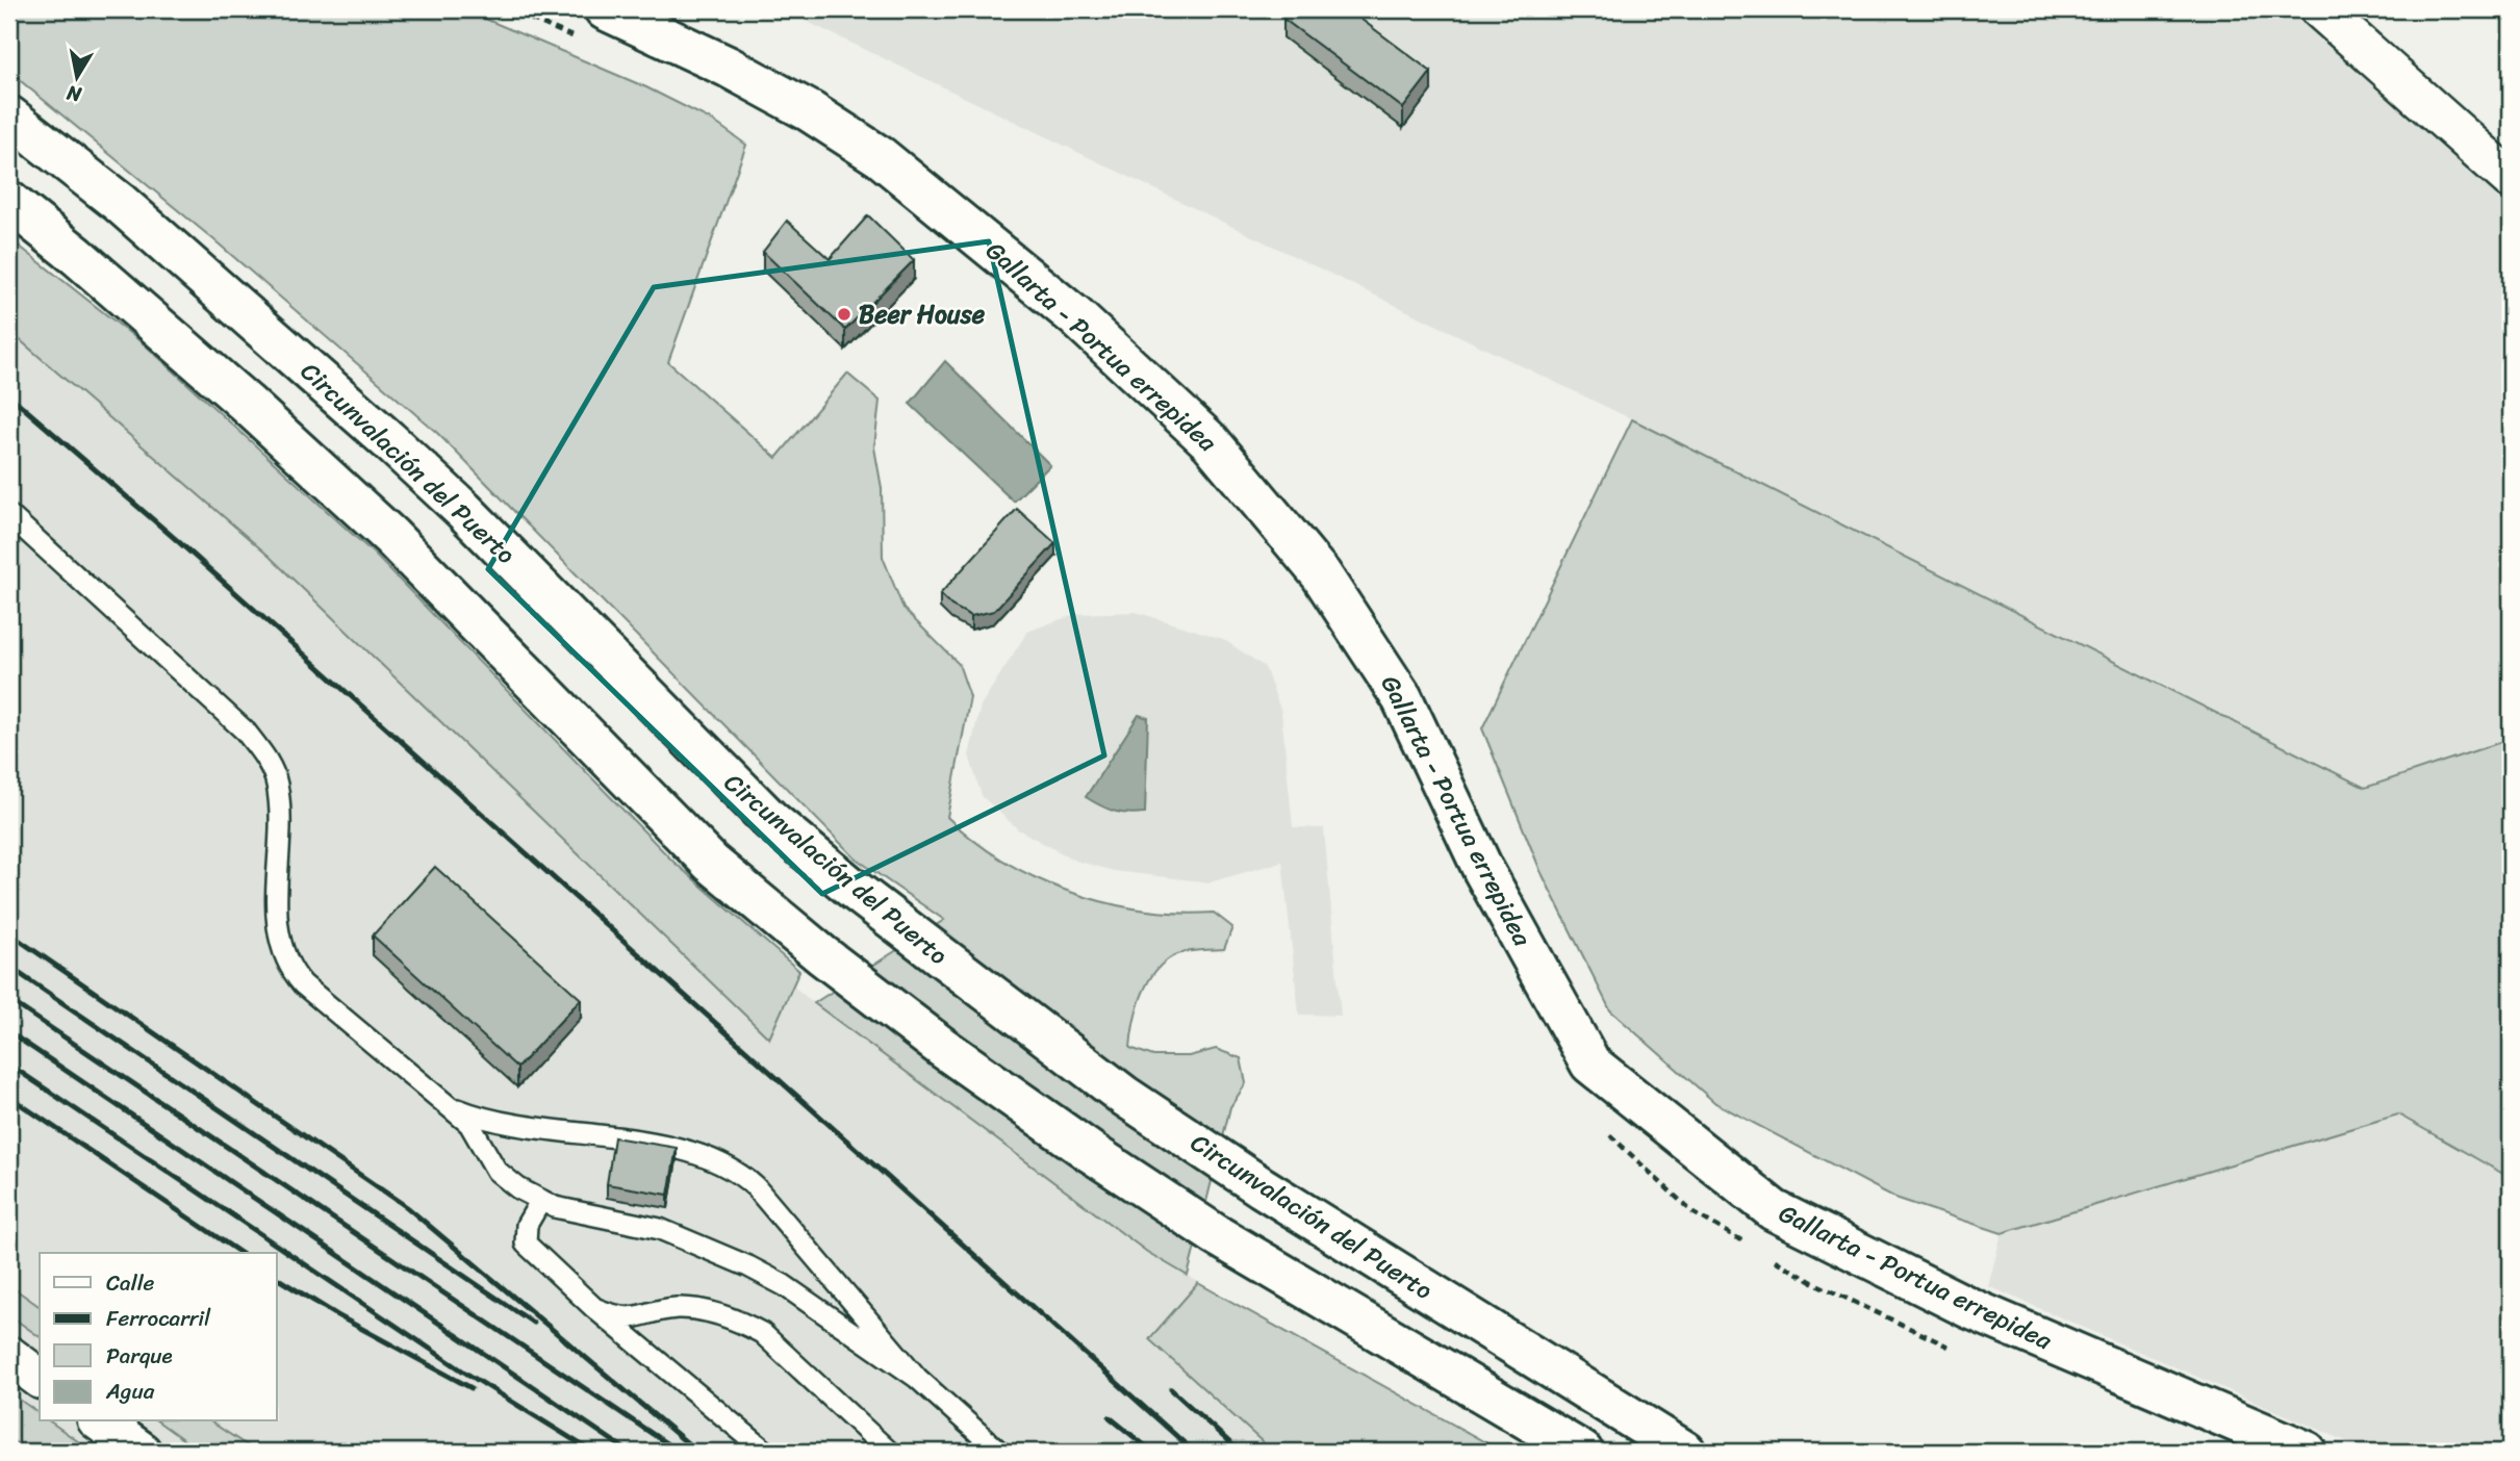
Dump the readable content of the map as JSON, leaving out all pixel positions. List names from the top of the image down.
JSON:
{
  "streets": {
    "highway": ["Gallarta - Portua errepidea", "Circunvalación del Puerto"]
  },
  "places": ["Beer House"],
  "legend": [
    "Calle",
    "Ferrocarril",
    "Parque",
    "Agua"
  ],
  "north": "bottom"
}
